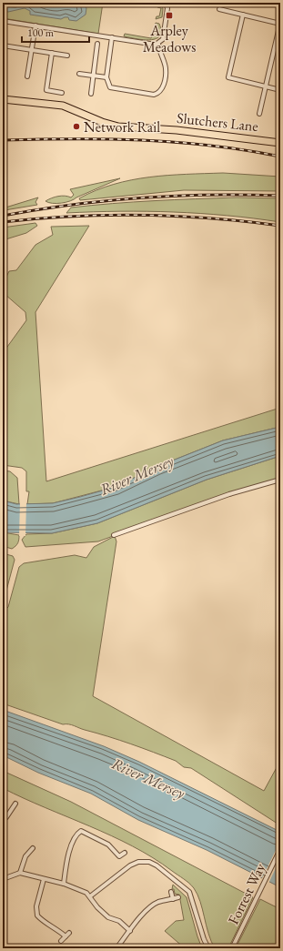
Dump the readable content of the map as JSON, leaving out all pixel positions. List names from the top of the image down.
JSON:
{
  "streets": {
    "highway": ["Slutchers Lane"],
    "street": ["Forrest Way"]
  },
  "water": ["River Mersey"],
  "places": {
    "transit": ["Arpley Meadows"],
    "other": ["Network Rail"]
  },
  "scale_bar": "100 m"
}
